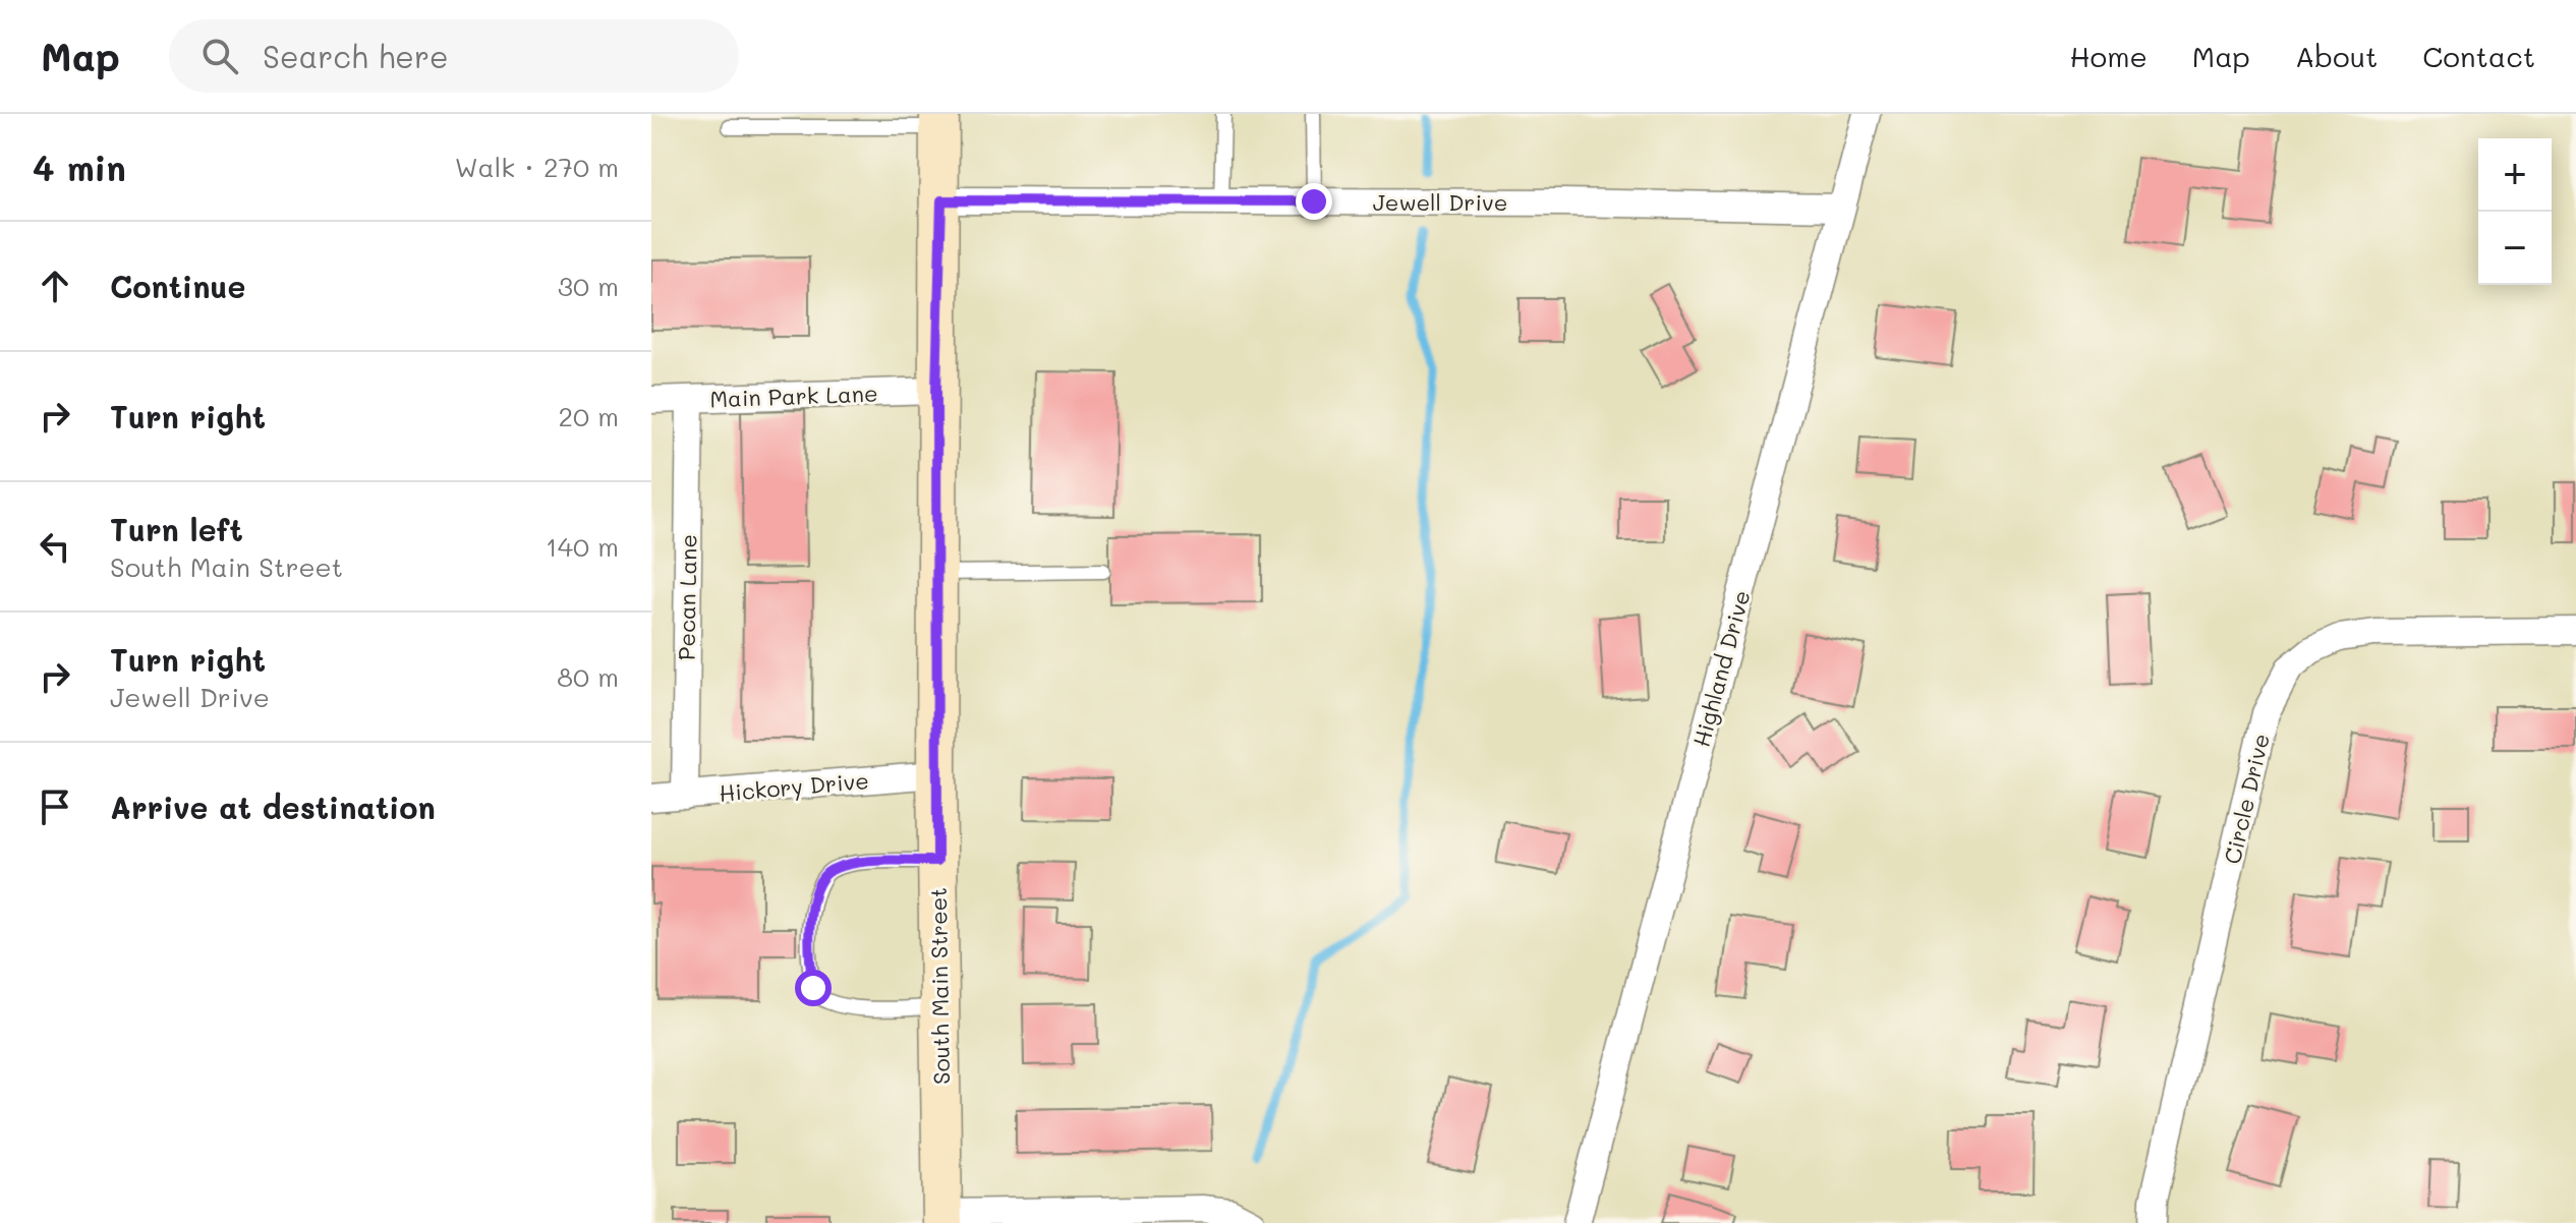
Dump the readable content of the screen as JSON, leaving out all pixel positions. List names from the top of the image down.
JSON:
{
  "streets": {
    "main road": ["South Main Street"],
    "street": [
      "Jewell Drive",
      "Main Park Lane",
      "Pecan Lane",
      "Highland Drive",
      "Hickory Drive",
      "Circle Drive"
    ]
  },
  "crossings": [
    ["Jewell Drive", "Highland Drive"],
    ["Jewell Drive", "South Main Street"],
    ["Main Park Lane", "Pecan Lane"],
    ["Main Park Lane", "South Main Street"],
    ["Pecan Lane", "Hickory Drive"],
    ["Hickory Drive", "South Main Street"]
  ],
  "page": {
    "header": "Map",
    "search": "Search here",
    "nav": [
      "Home",
      "Map",
      "About",
      "Contact"
    ],
    "heading": ["4 min", "Walk · 270 m"],
    "map_buttons": ["+", "−"],
    "list": [
      ["Continue", "30 m"],
      ["Turn right", "20 m"],
      ["Turn left", "South Main Street", "140 m"],
      ["Turn right", "Jewell Drive", "80 m"],
      "Arrive at destination"
    ]
  }
}
